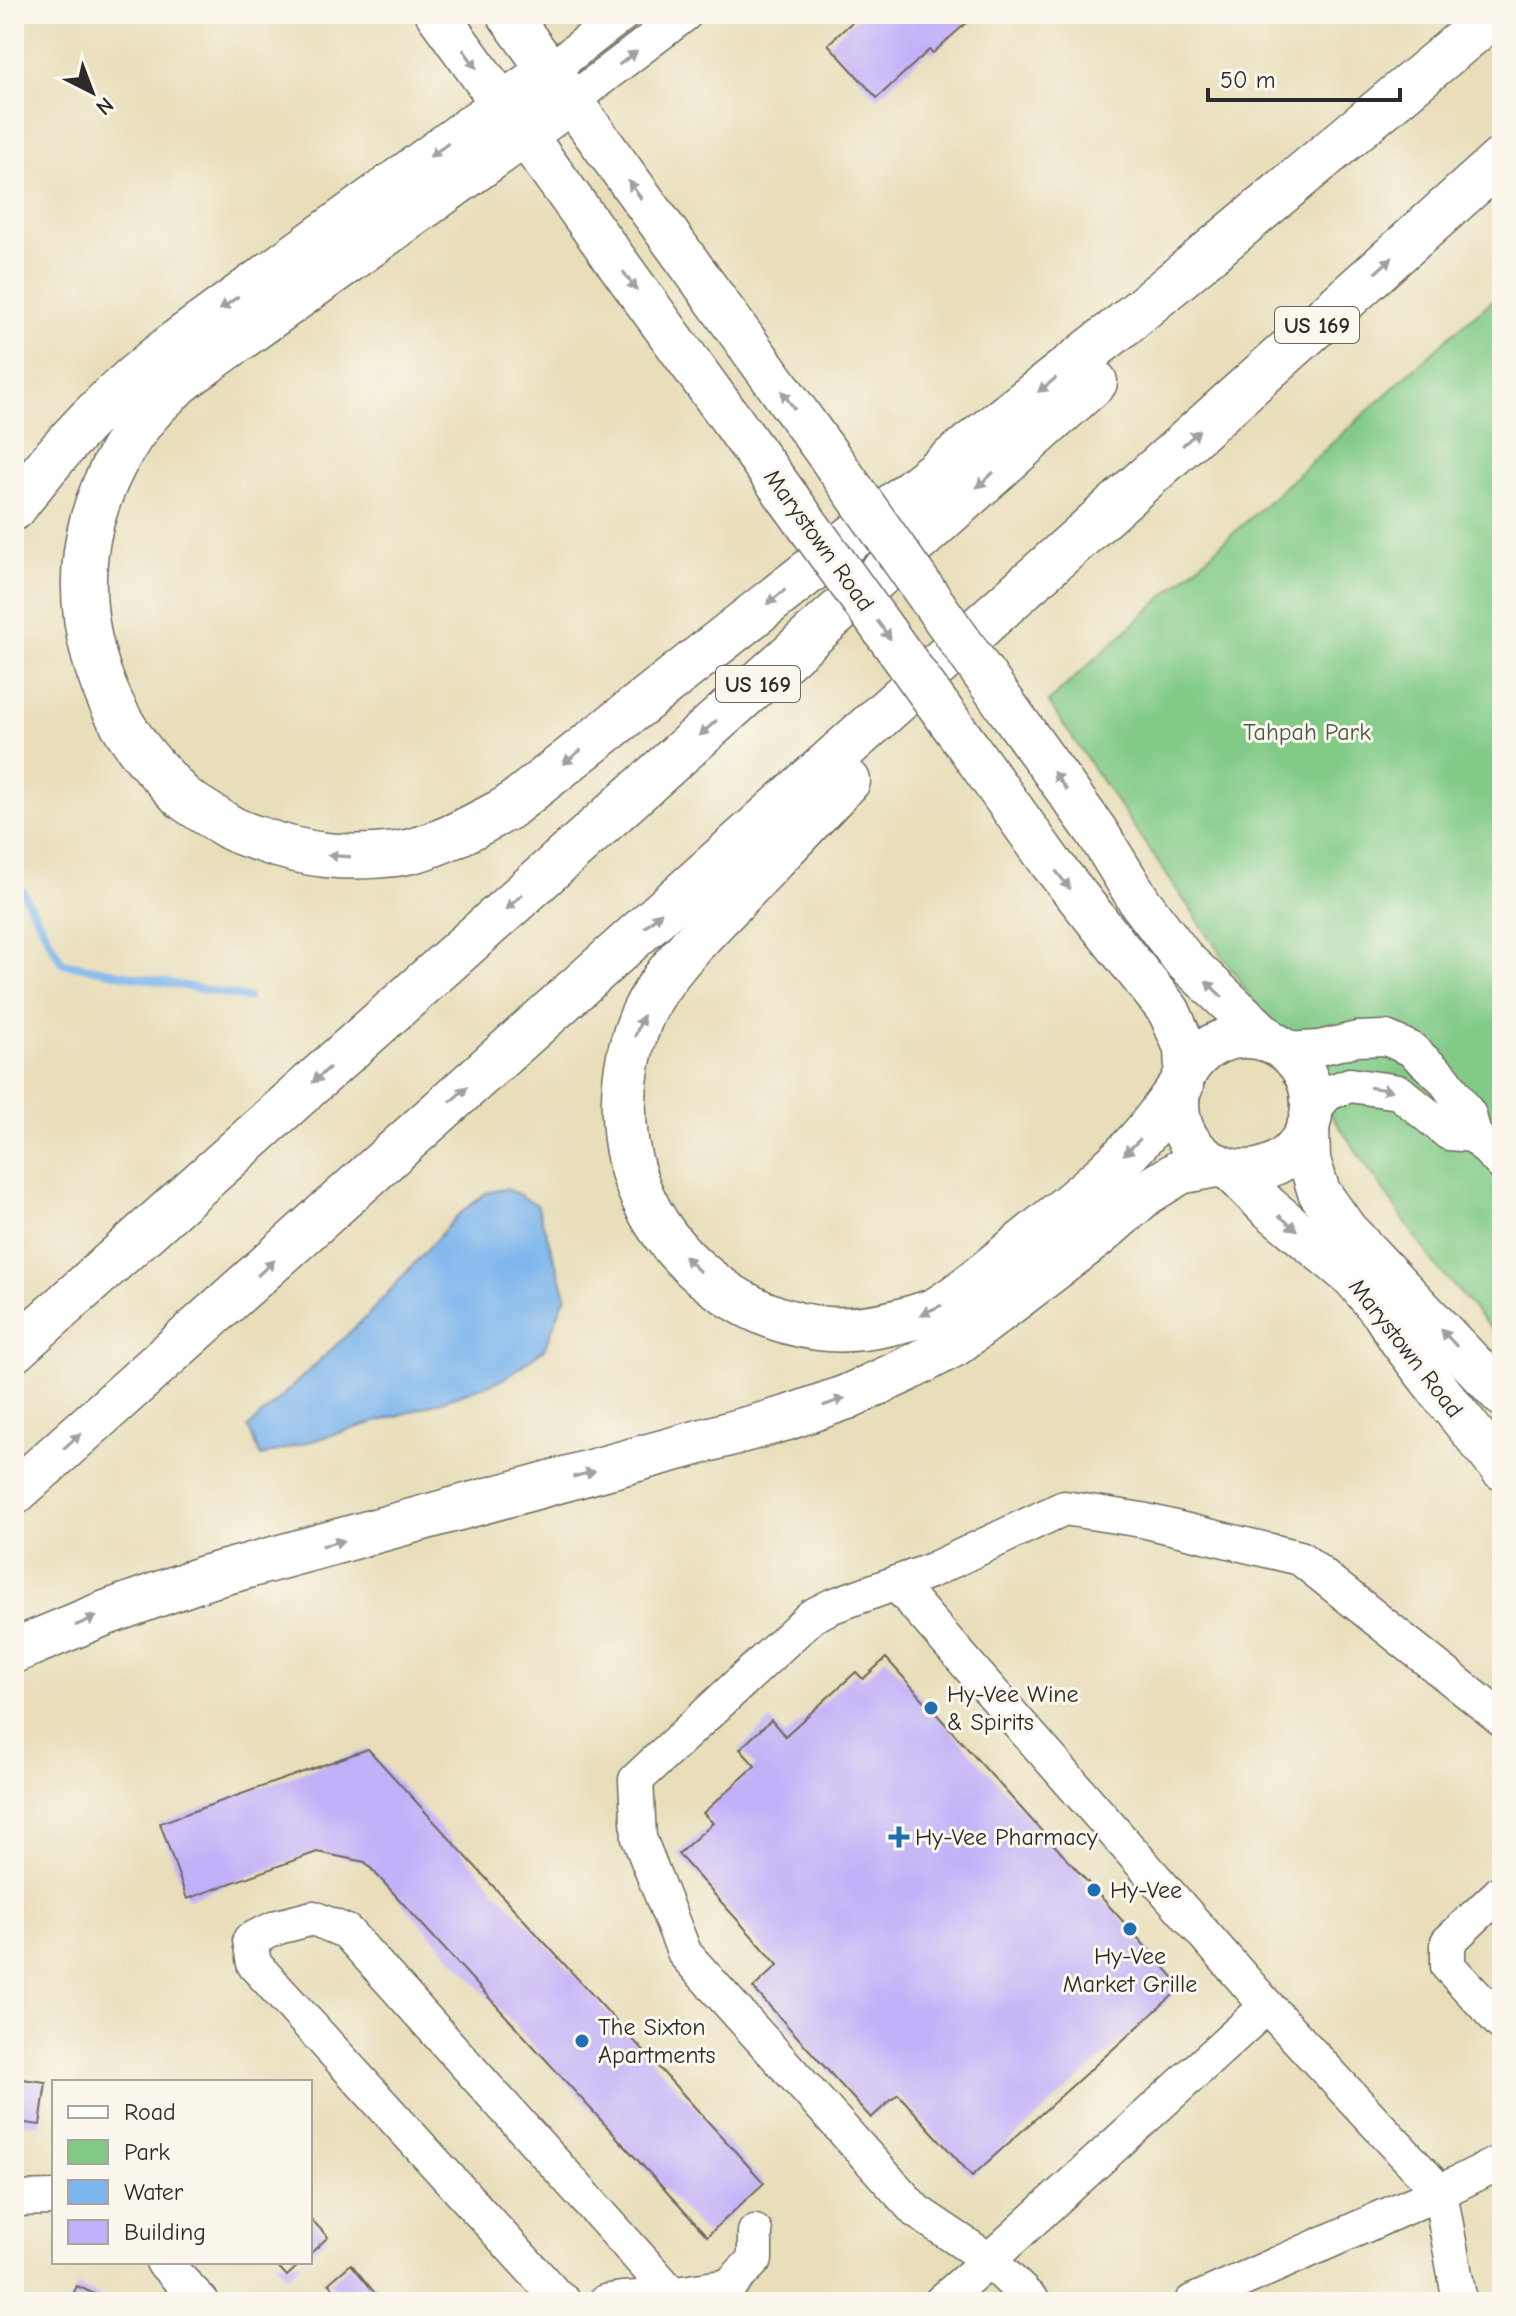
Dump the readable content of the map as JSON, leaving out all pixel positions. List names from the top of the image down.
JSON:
{
  "streets": {
    "highway": ["US 169"],
    "main road": ["Marystown Road"]
  },
  "parks": ["Tahpah Park"],
  "places": {
    "other": [
      "Hy-Vee Wine & Spirits",
      "Hy-Vee",
      "Hy-Vee Market Grille",
      "The Sixton Apartments"
    ],
    "health": ["Hy-Vee Pharmacy"]
  },
  "legend": [
    "Road",
    "Park",
    "Water",
    "Building"
  ],
  "scale_bar": "50 m",
  "north": "bottom right"
}
